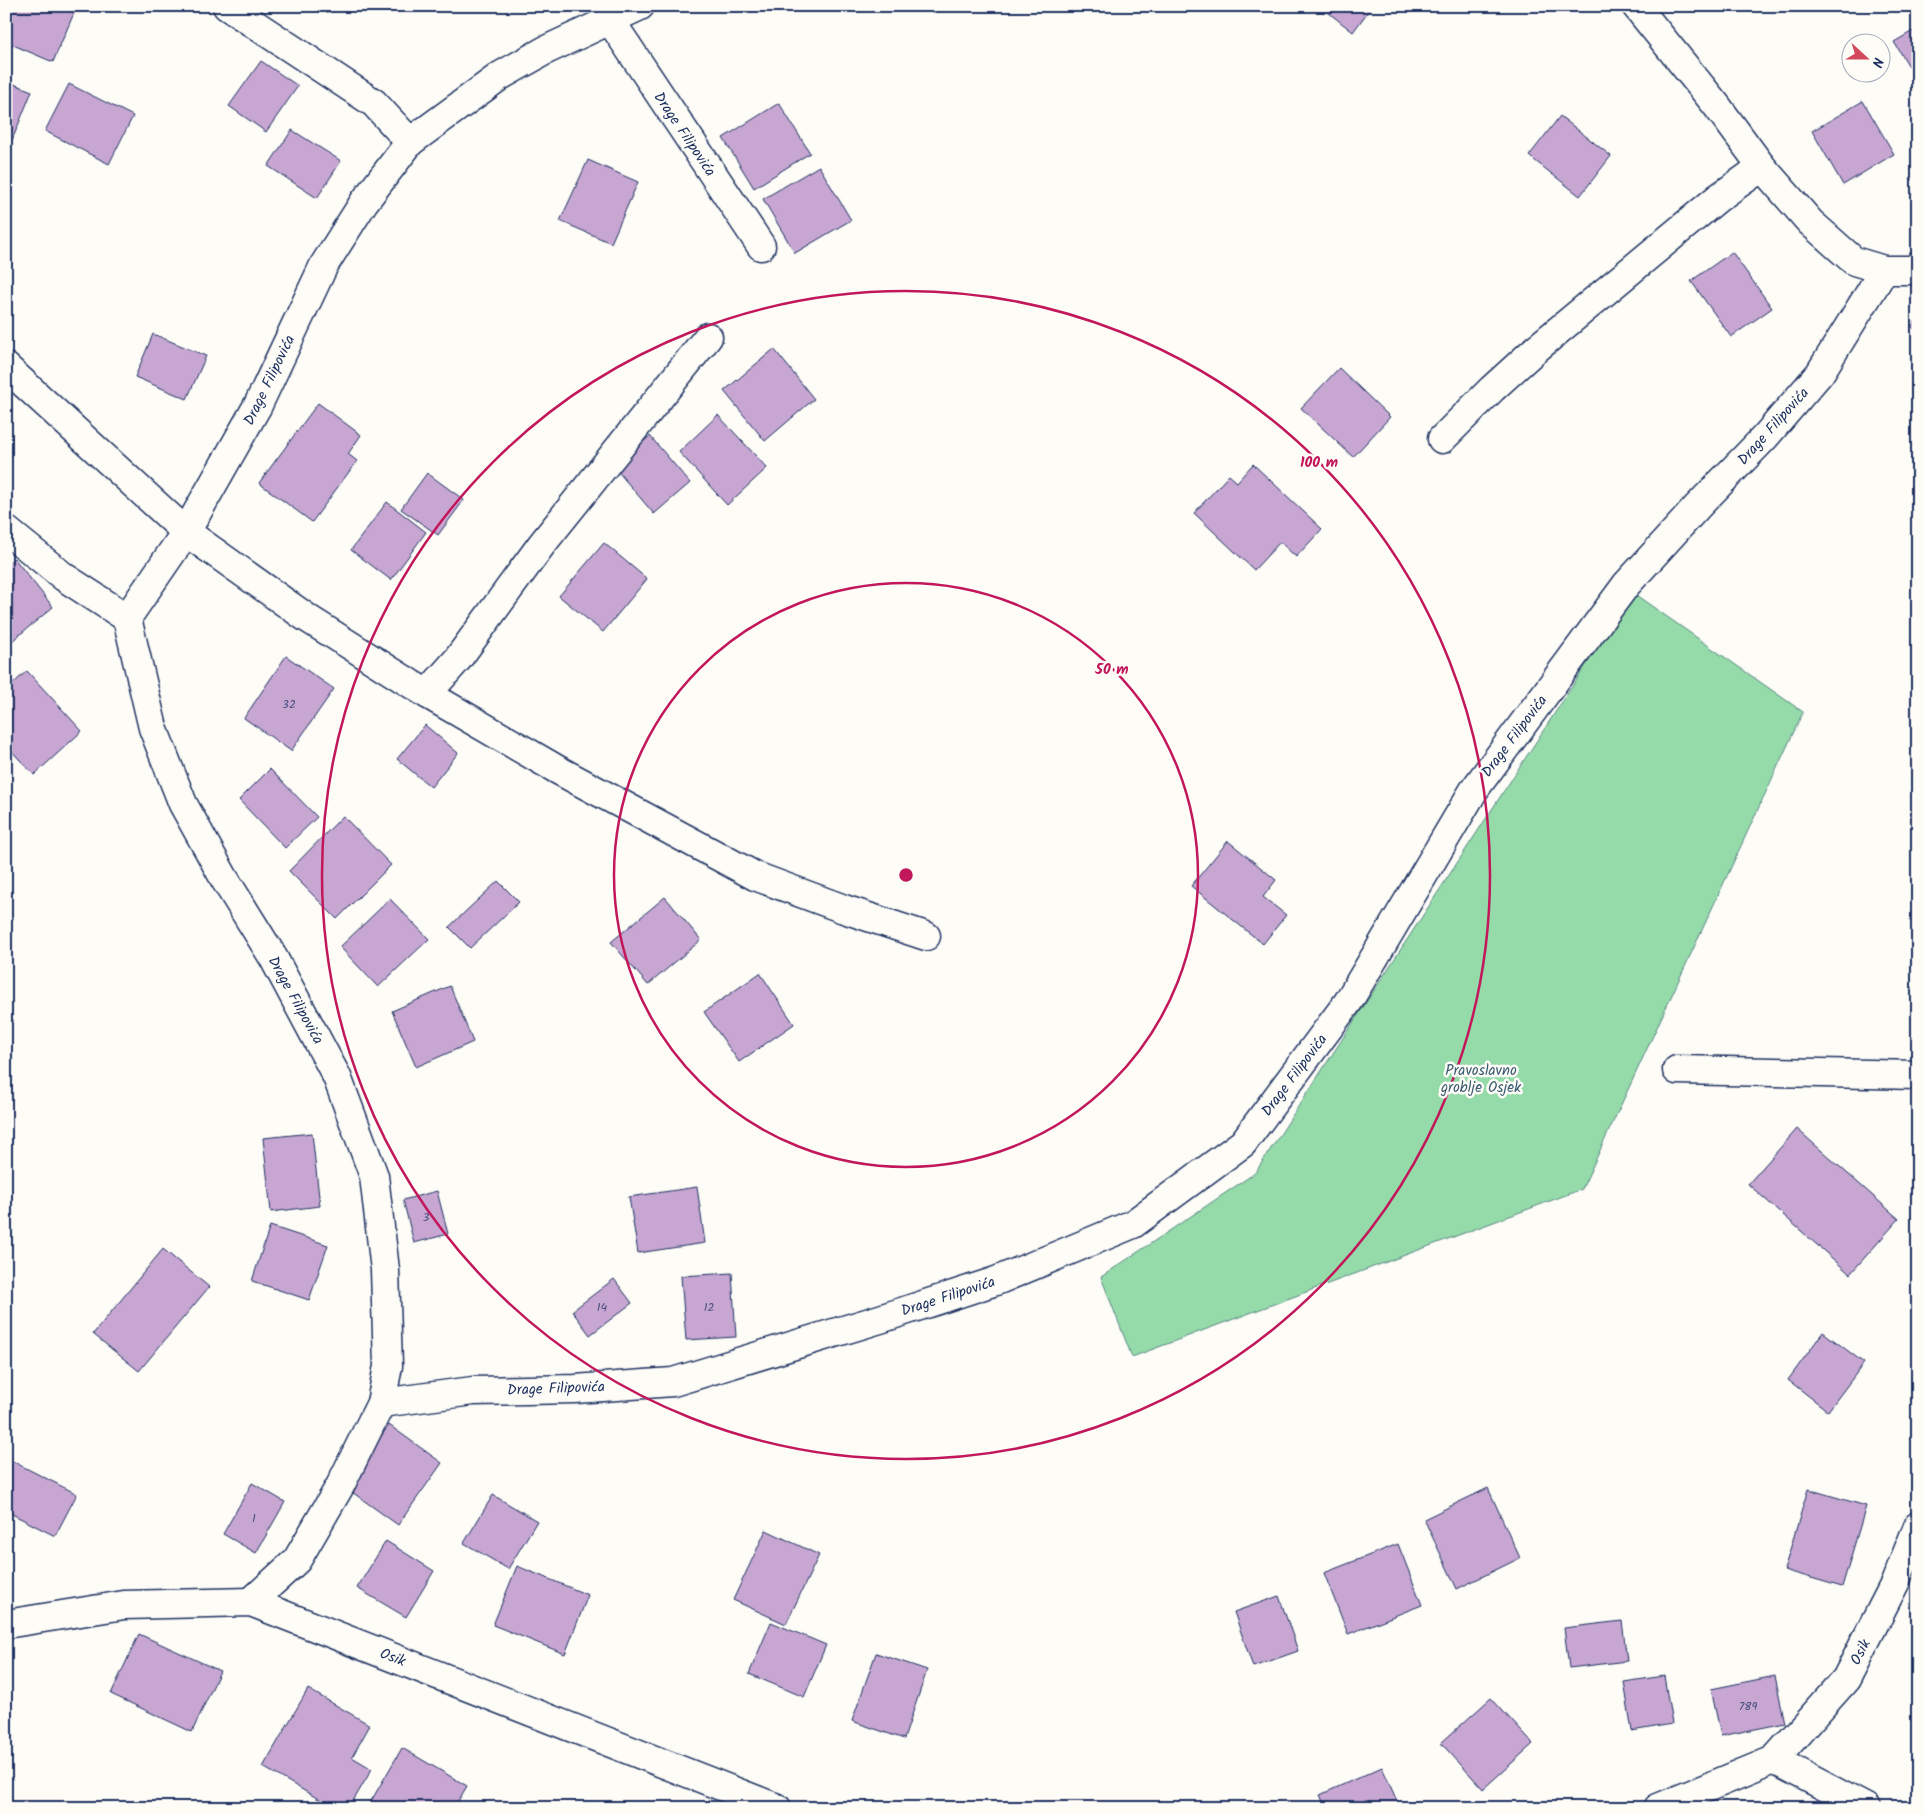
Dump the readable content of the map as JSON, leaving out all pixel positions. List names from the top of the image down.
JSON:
{
  "streets": {
    "street": ["Drage Filipovića", "Osik"]
  },
  "crossings": [
    ["Drage Filipovića", "Osik"]
  ],
  "parks": ["Pravoslavno groblje Osjek"],
  "house_numbers": [
    "32",
    "3",
    "14",
    "12",
    "1",
    "789"
  ],
  "north": "right",
  "rings": ["100 m", "50 m"]
}
